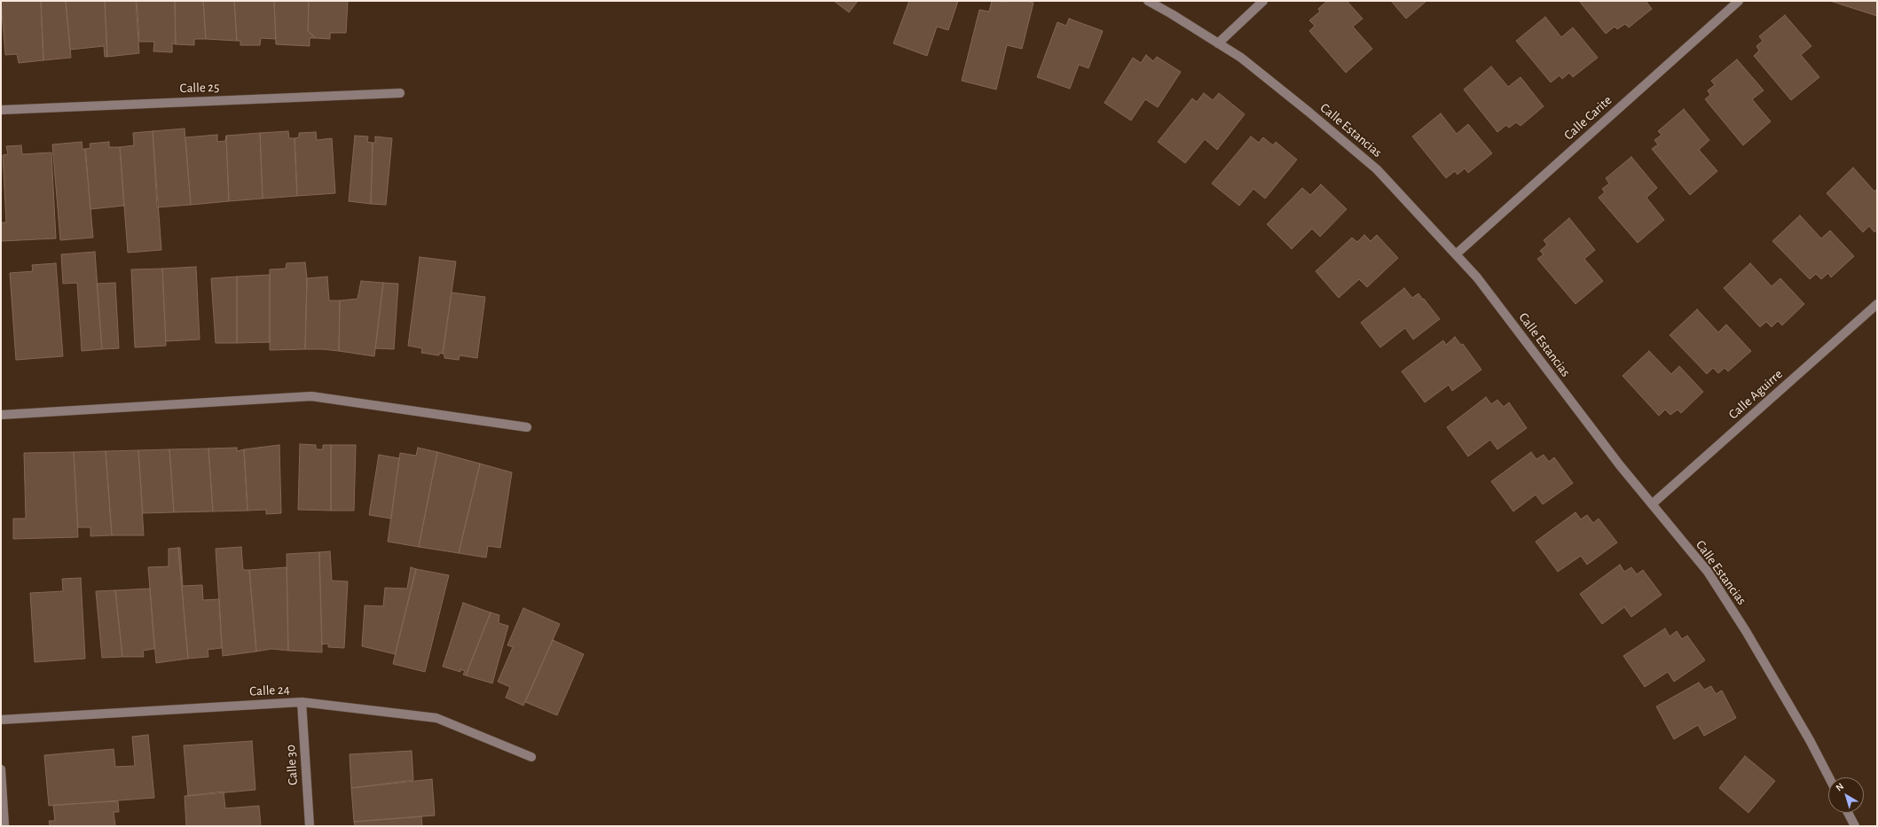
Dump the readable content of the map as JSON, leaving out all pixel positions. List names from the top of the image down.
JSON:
{
  "streets": {
    "street": [
      "Calle 25",
      "Calle Carite",
      "Calle Estancias",
      "Calle Aguirre",
      "Calle 24",
      "Calle 30"
    ]
  },
  "crossings": [
    ["Calle Carite", "Calle Estancias"],
    ["Calle Estancias", "Calle Aguirre"],
    ["Calle 24", "Calle 30"]
  ],
  "north": "top left"
}
